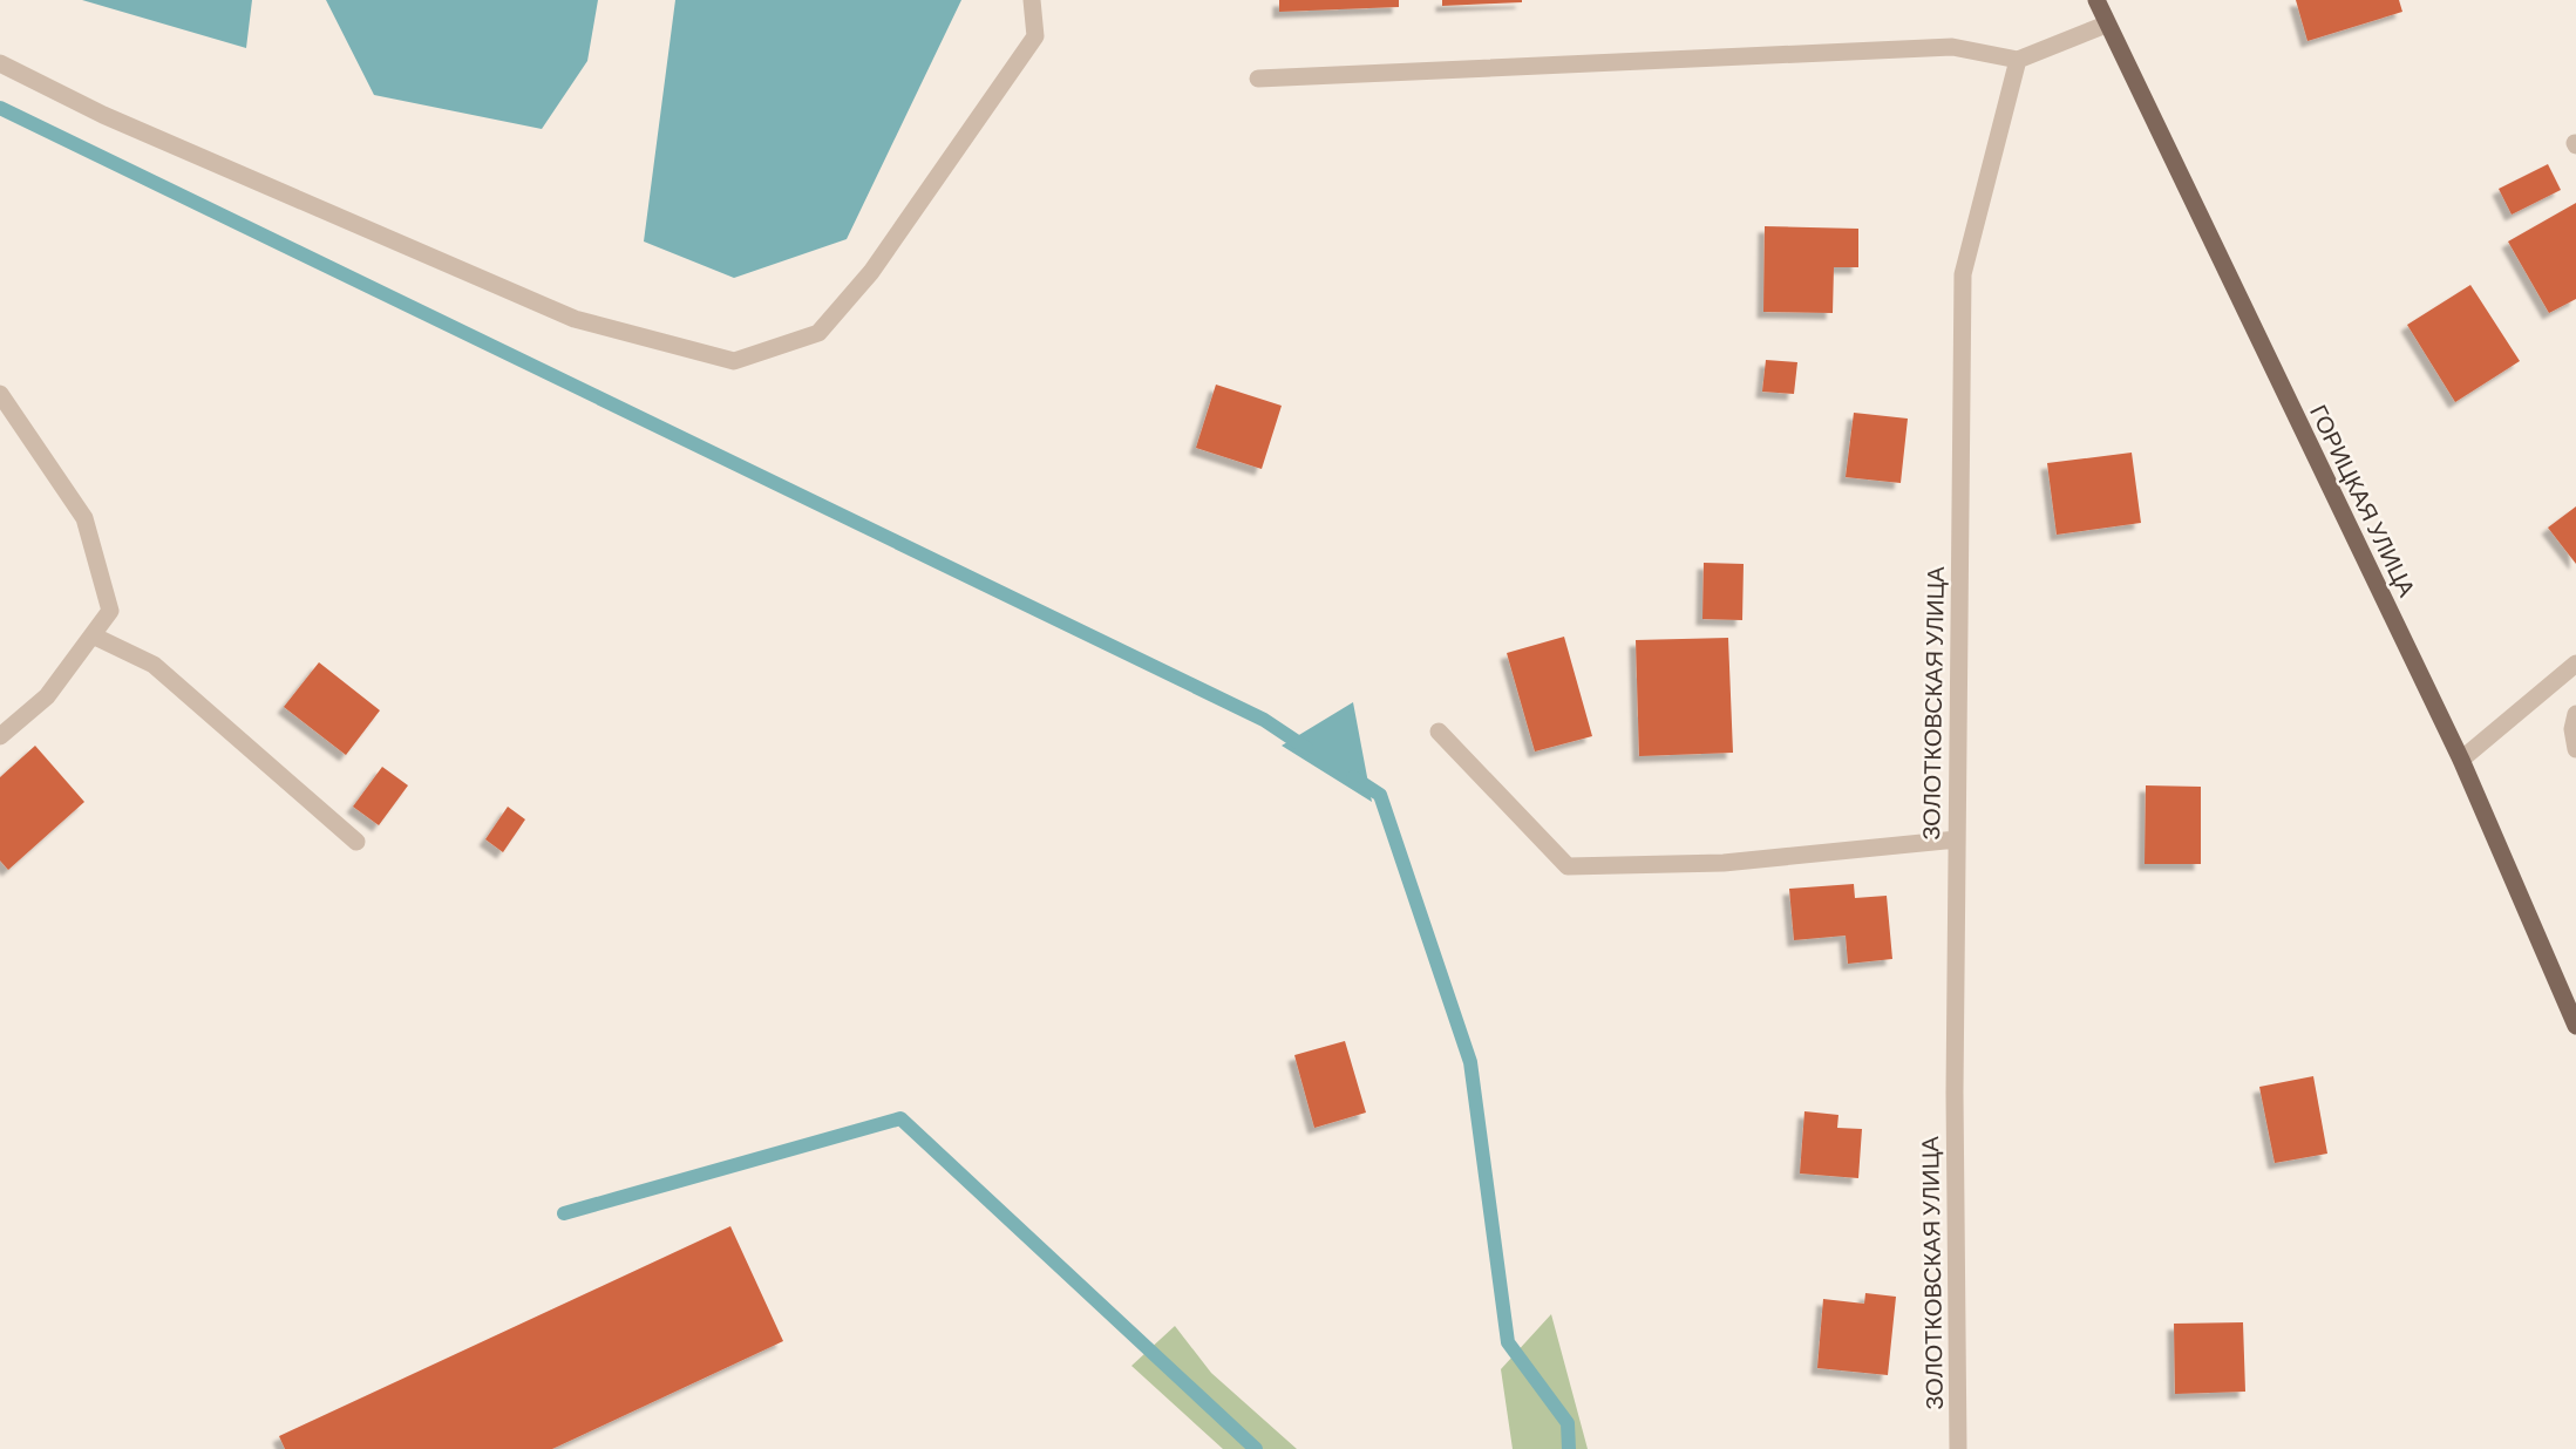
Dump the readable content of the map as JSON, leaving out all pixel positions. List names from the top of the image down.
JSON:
{
  "streets": {
    "main road": ["ГОРИЦКАЯ УЛИЦА"],
    "street": ["ЗОЛОТКОВСКАЯ УЛИЦА"]
  }
}
